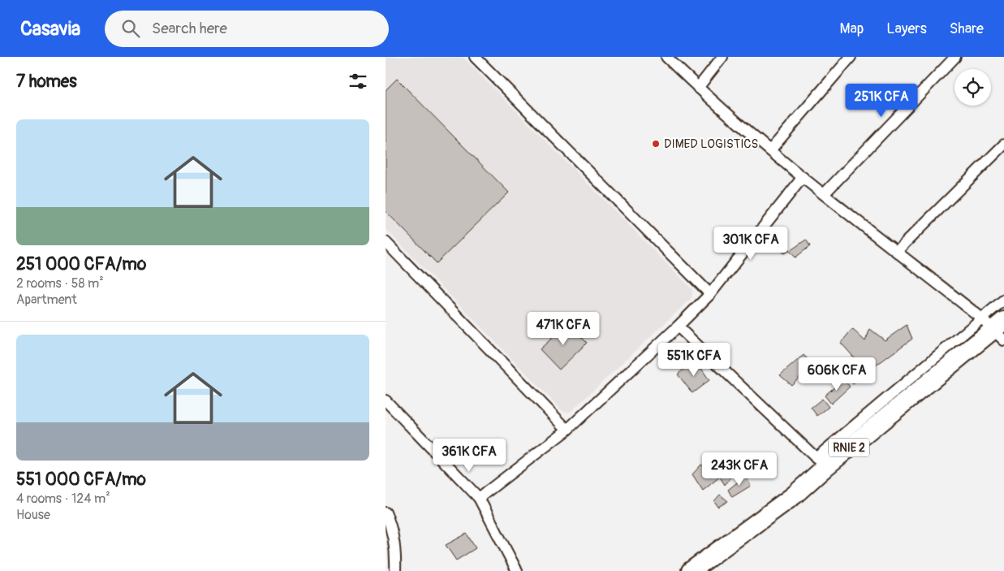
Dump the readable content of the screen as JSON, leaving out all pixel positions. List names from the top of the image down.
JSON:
{
  "streets": {
    "highway": ["RNIE 2"]
  },
  "places": ["DIMED LOGISTICS"],
  "page": {
    "header": "Casavia",
    "search": "Search here",
    "nav": ["Map", "Layers", "Share"],
    "heading": "7 homes",
    "price": [
      "251K CFA",
      "301K CFA",
      "471K CFA",
      "551K CFA",
      "606K CFA",
      "361K CFA",
      "243K CFA"
    ],
    "list": [
      {
        "name": "251 000 CFA/mo",
        "note": "2 rooms · 58 m² · Apartment"
      },
      {
        "name": "551 000 CFA/mo",
        "note": "4 rooms · 124 m² · House"
      }
    ]
  }
}
